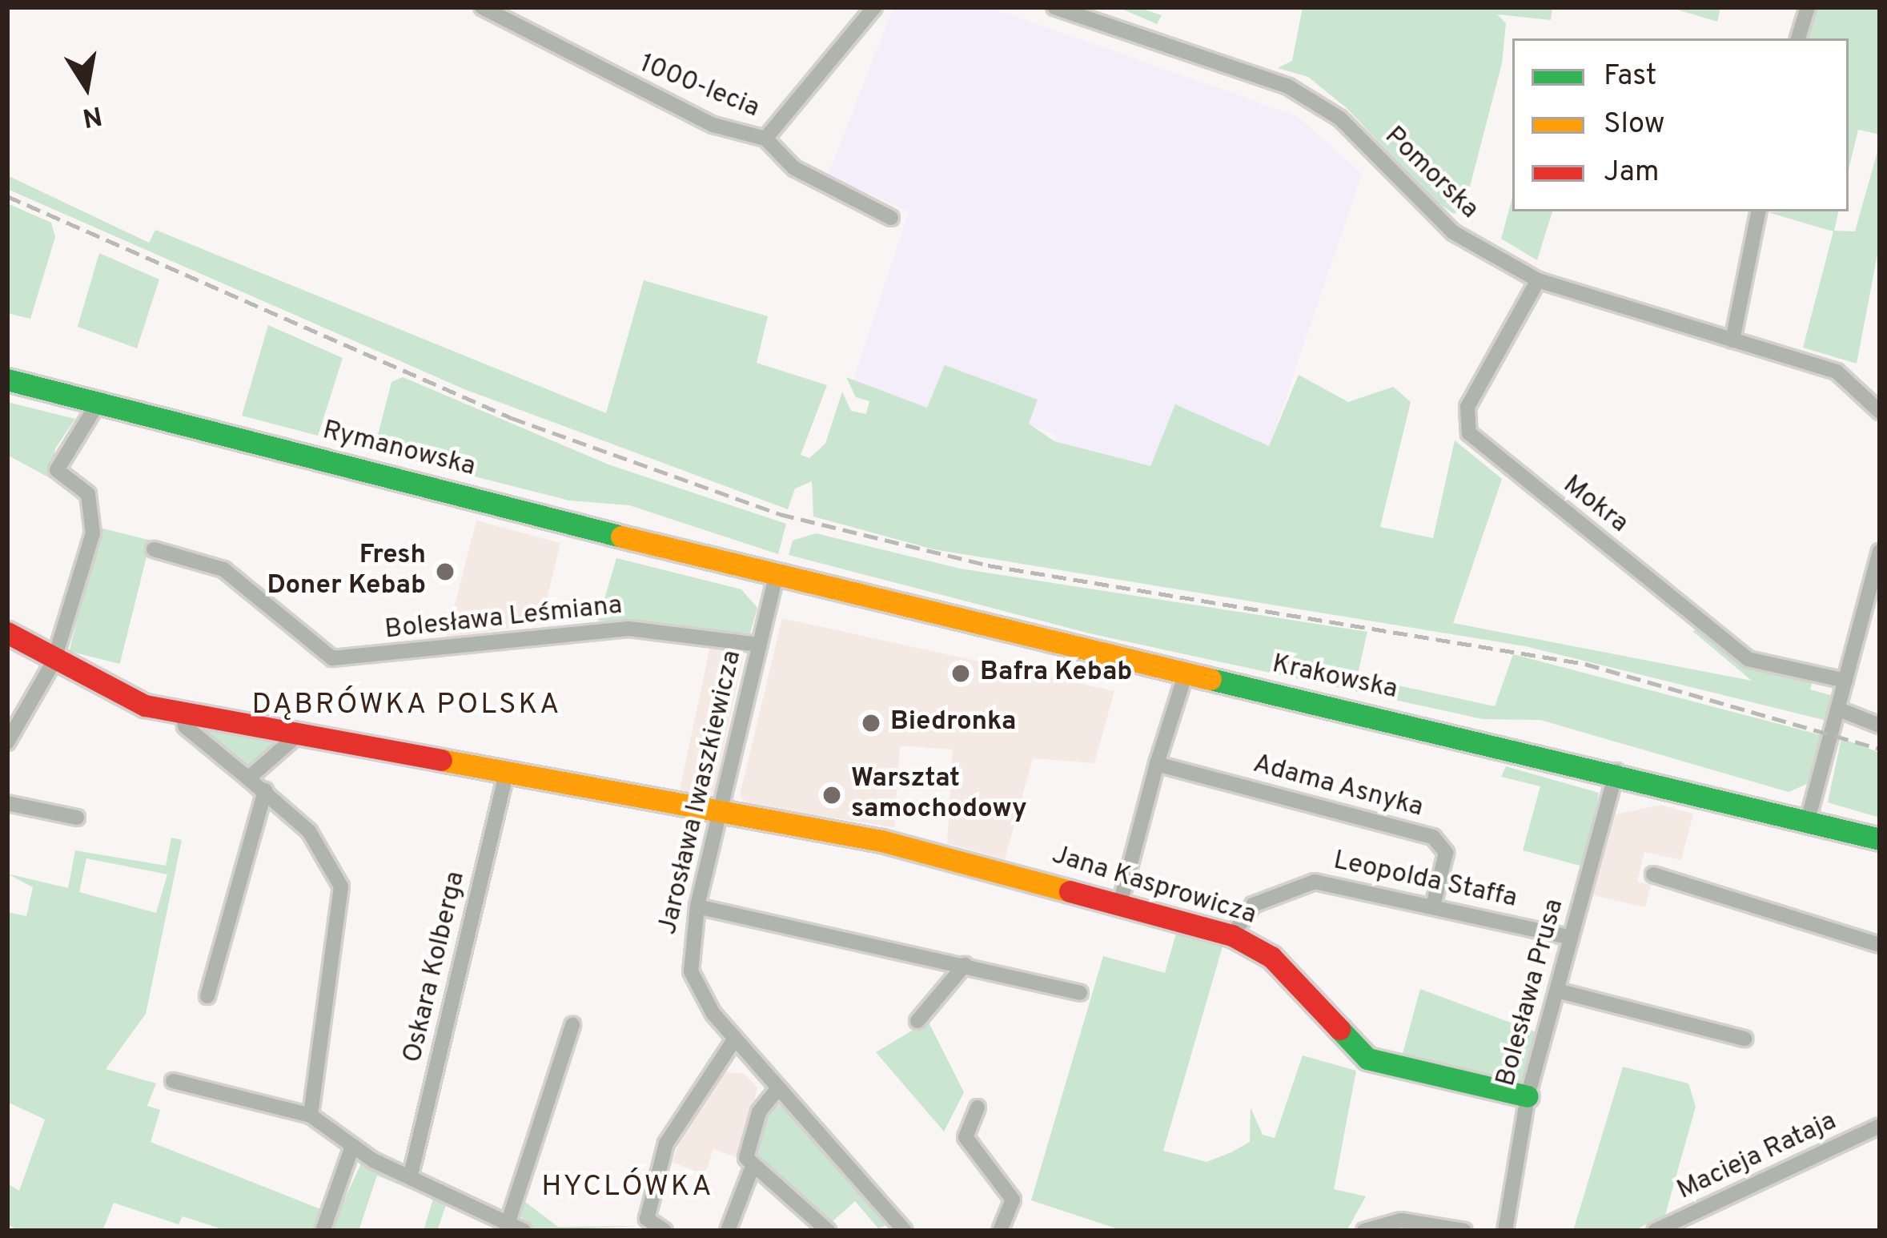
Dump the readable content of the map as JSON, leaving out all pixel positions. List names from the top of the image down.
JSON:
{
  "streets": {
    "main road": ["Rymanowska", "Krakowska", "Jana Kasprowicza"],
    "street": [
      "1000-lecia",
      "Pomorska",
      "Mokra",
      "Bolesława Leśmiana",
      "Adama Asnyka",
      "Jarosława Iwaszkiewicza",
      "Leopolda Staffa",
      "Oskara Kolberga",
      "Bolesława Prusa",
      "Macieja Rataja"
    ]
  },
  "crossings": [
    ["Pomorska", "Mokra"],
    ["Rymanowska", "Krakowska"],
    ["Rymanowska", "Jarosława Iwaszkiewicza"],
    ["Bolesława Leśmiana", "Jarosława Iwaszkiewicza"],
    ["Krakowska", "Jarosława Iwaszkiewicza"],
    ["Krakowska", "Bolesława Prusa"],
    ["Adama Asnyka", "Leopolda Staffa"],
    ["Jarosława Iwaszkiewicza", "Jana Kasprowicza"],
    ["Leopolda Staffa", "Jana Kasprowicza"],
    ["Leopolda Staffa", "Bolesława Prusa"],
    ["Jana Kasprowicza", "Oskara Kolberga"],
    ["Jana Kasprowicza", "Bolesława Prusa"]
  ],
  "districts": ["DĄBRÓWKA POLSKA", "HYCLÓWKA"],
  "places": [
    "Fresh Doner Kebab",
    "Bafra Kebab",
    "Biedronka",
    "Warsztat samochodowy"
  ],
  "legend": ["Fast", "Slow", "Jam"],
  "north": "bottom"
}
